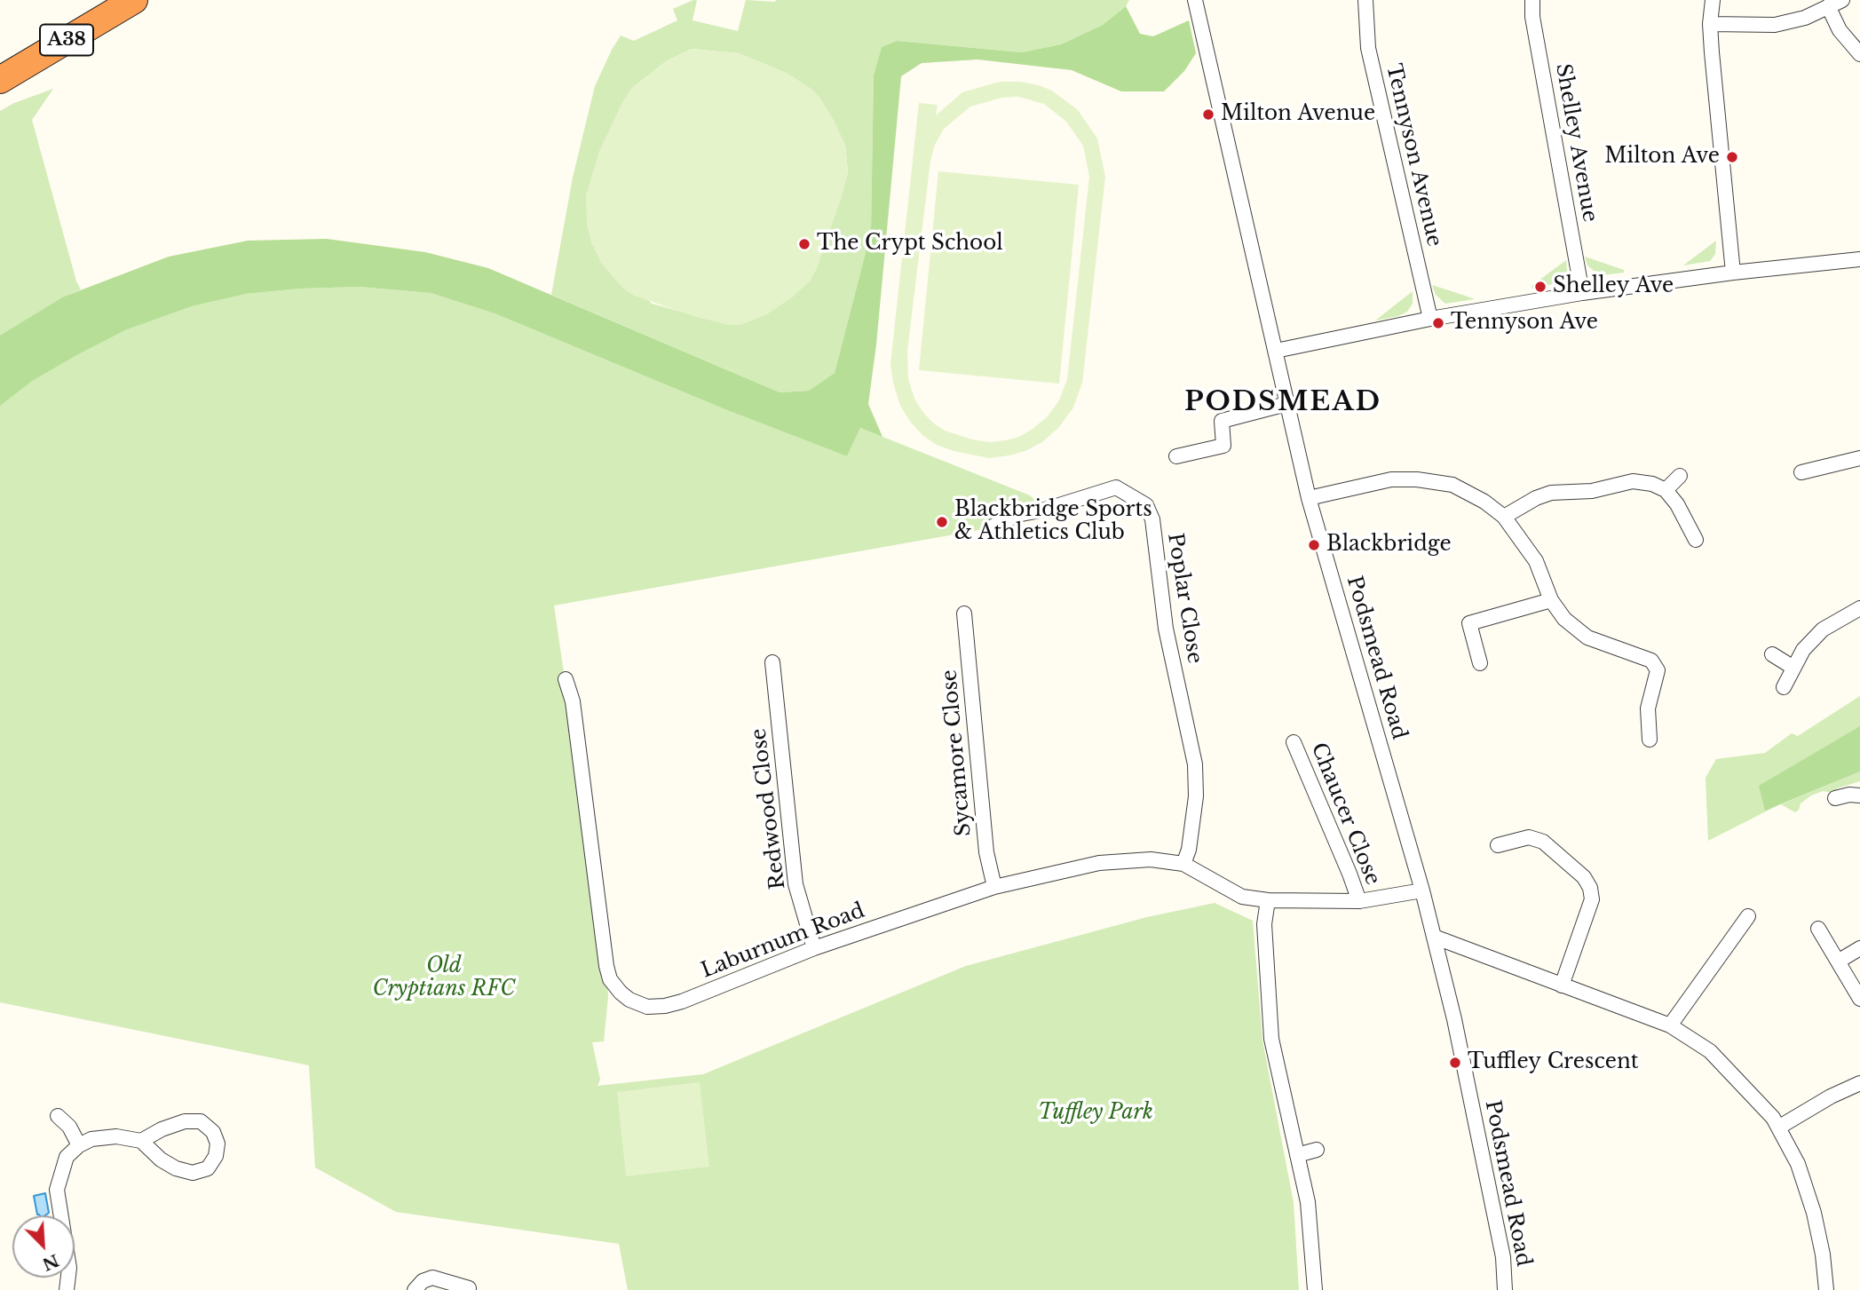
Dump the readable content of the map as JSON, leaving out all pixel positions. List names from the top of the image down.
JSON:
{
  "streets": {
    "highway": ["A38"],
    "street": [
      "Shelley Avenue",
      "Tennyson Avenue",
      "Poplar Close",
      "Podsmead Road",
      "Sycamore Close",
      "Redwood Close",
      "Chaucer Close",
      "Laburnum Road"
    ]
  },
  "crossings": [
    ["Poplar Close", "Laburnum Road"],
    ["Podsmead Road", "Laburnum Road"],
    ["Sycamore Close", "Laburnum Road"],
    ["Redwood Close", "Laburnum Road"],
    ["Chaucer Close", "Laburnum Road"]
  ],
  "districts": ["PODSMEAD"],
  "parks": ["Old Cryptians RFC", "Tuffley Park"],
  "places": [
    "Milton Avenue",
    "Milton Ave",
    "The Crypt School",
    "Shelley Ave",
    "Tennyson Ave",
    "Blackbridge Sports & Athletics Club",
    "Blackbridge",
    "Tuffley Crescent"
  ],
  "north": "bottom right"
}
